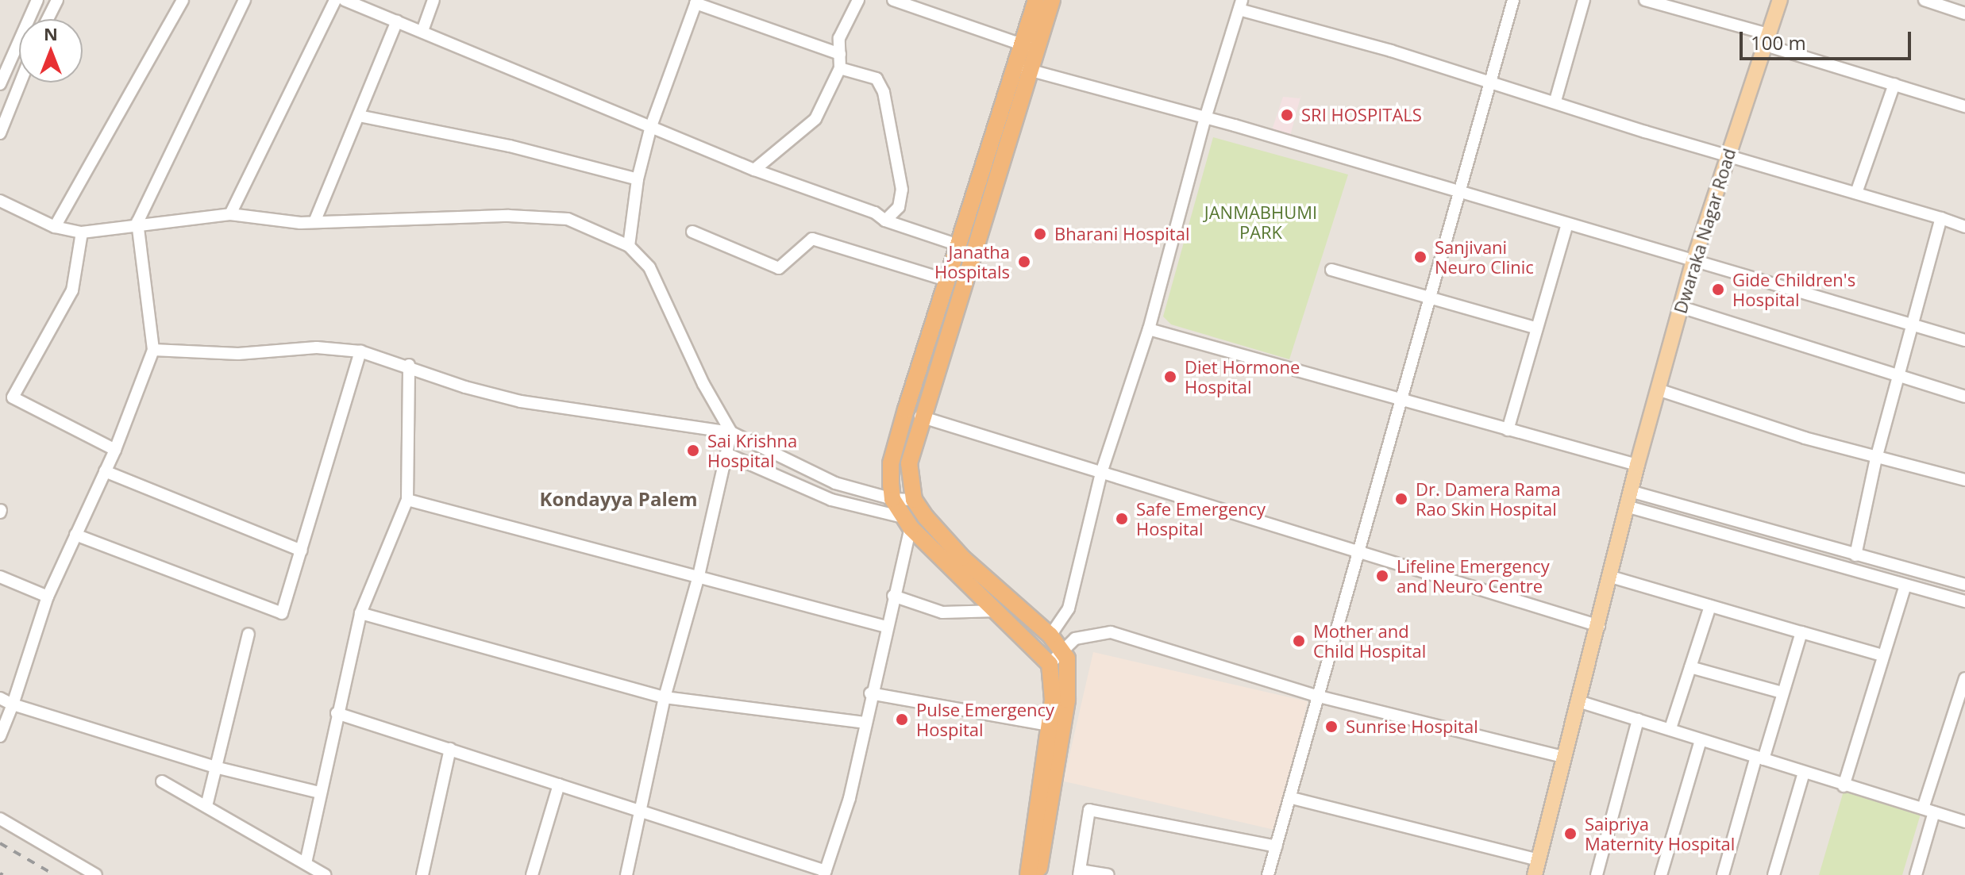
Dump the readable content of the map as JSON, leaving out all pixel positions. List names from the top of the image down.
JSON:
{
  "streets": {
    "main road": ["Dwaraka Nagar Road"]
  },
  "districts": ["Kondayya Palem"],
  "parks": ["JANMABHUMI PARK"],
  "places": [
    "SRI HOSPITALS",
    "Bharani Hospital",
    "Sanjivani Neuro Clinic",
    "Janatha Hospitals",
    "Gide Children's Hospital",
    "Diet Hormone Hospital",
    "Sai Krishna Hospital",
    "Dr. Damera Rama Rao Skin Hospital",
    "Safe Emergency Hospital",
    "Lifeline Emergency and Neuro Centre",
    "Mother and Child Hospital",
    "Pulse Emergency Hospital",
    "Sunrise Hospital",
    "Saipriya Maternity Hospital"
  ],
  "scale_bar": "100 m",
  "north": "top"
}
